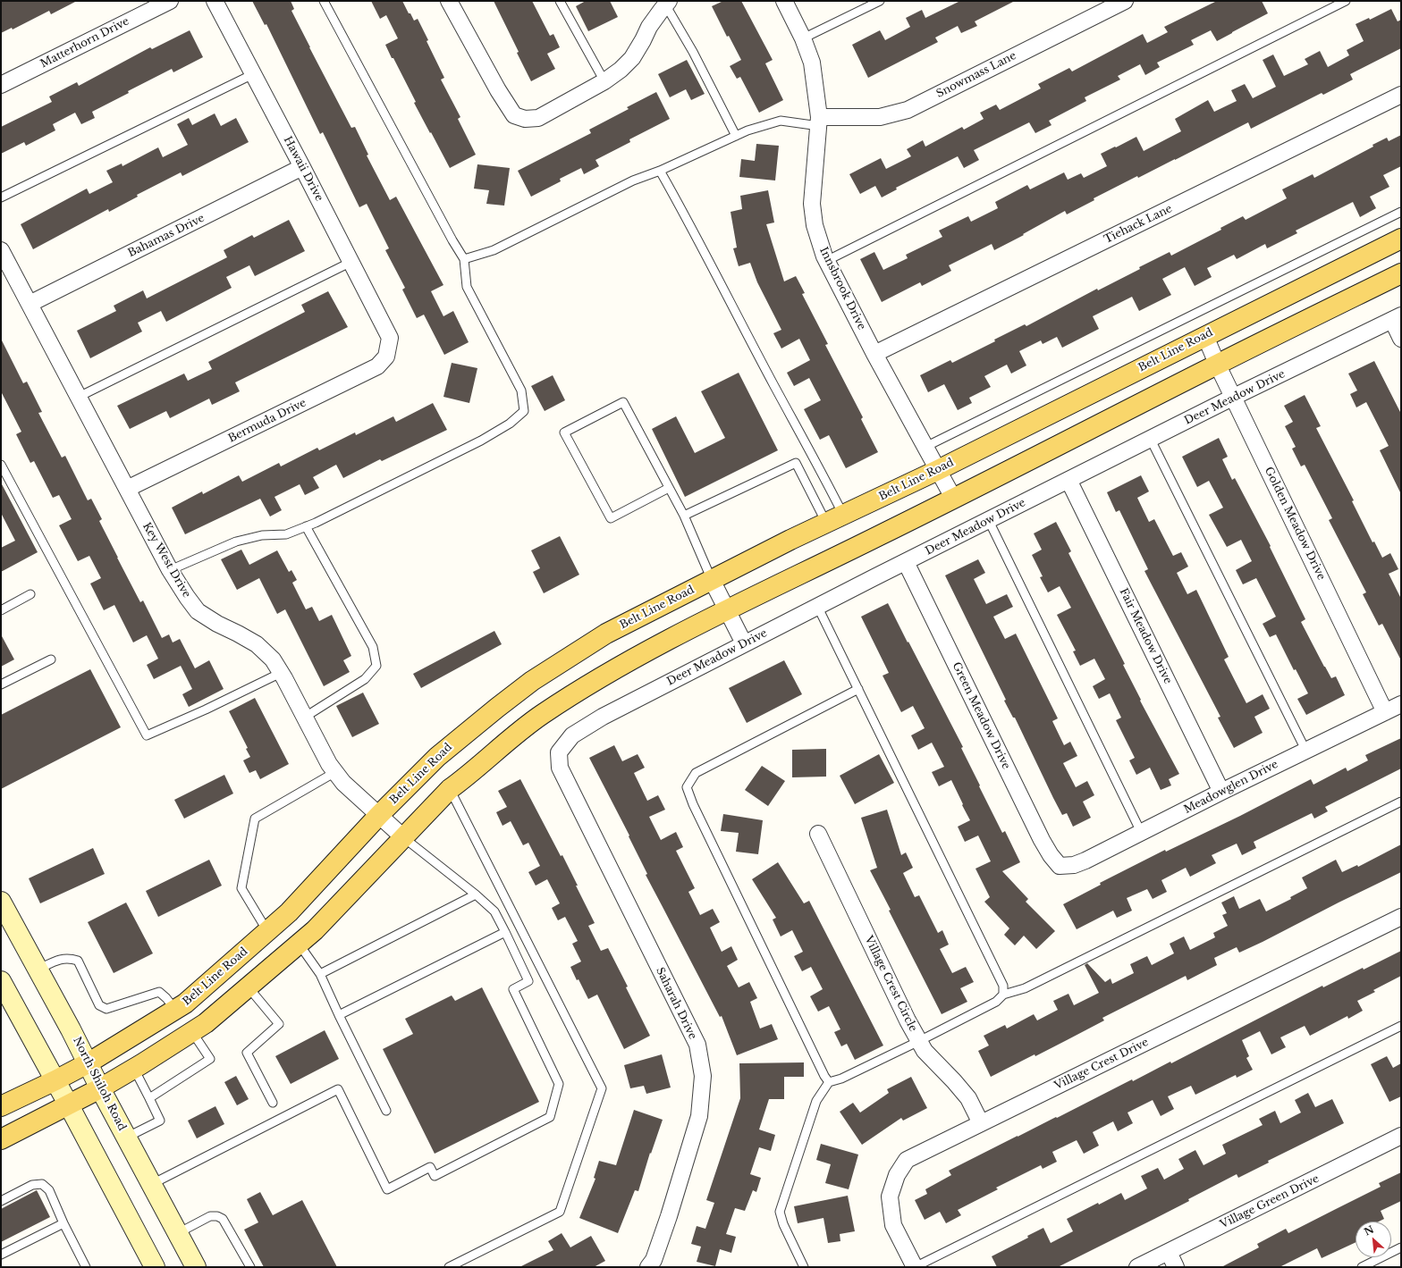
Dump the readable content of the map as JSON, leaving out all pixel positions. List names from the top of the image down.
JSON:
{
  "streets": {
    "main road": ["Belt Line Road", "North Shiloh Road"],
    "street": [
      "Matterhorn Drive",
      "Snowmass Lane",
      "Hawaii Drive",
      "Tiehack Lane",
      "Bahamas Drive",
      "Innsbrook Drive",
      "Deer Meadow Drive",
      "Bermuda Drive",
      "Golden Meadow Drive",
      "Key West Drive",
      "Fair Meadow Drive",
      "Green Meadow Drive",
      "Meadowglen Drive",
      "Village Crest Circle",
      "Saharah Drive",
      "Village Crest Drive",
      "Village Green Drive"
    ]
  },
  "crossings": [
    ["Snowmass Lane", "Innsbrook Drive"],
    ["Hawaii Drive", "Bahamas Drive"],
    ["Hawaii Drive", "Bermuda Drive"],
    ["Tiehack Lane", "Innsbrook Drive"],
    ["Bahamas Drive", "Key West Drive"],
    ["Innsbrook Drive", "Belt Line Road"],
    ["Belt Line Road", "Golden Meadow Drive"],
    ["Belt Line Road", "Key West Drive"],
    ["Belt Line Road", "North Shiloh Road"],
    ["Deer Meadow Drive", "Golden Meadow Drive"],
    ["Deer Meadow Drive", "Fair Meadow Drive"],
    ["Deer Meadow Drive", "Green Meadow Drive"],
    ["Deer Meadow Drive", "Saharah Drive"],
    ["Bermuda Drive", "Key West Drive"],
    ["Golden Meadow Drive", "Meadowglen Drive"],
    ["Fair Meadow Drive", "Meadowglen Drive"],
    ["Green Meadow Drive", "Meadowglen Drive"],
    ["Village Crest Circle", "Village Crest Drive"]
  ],
  "north": "top left"
}
